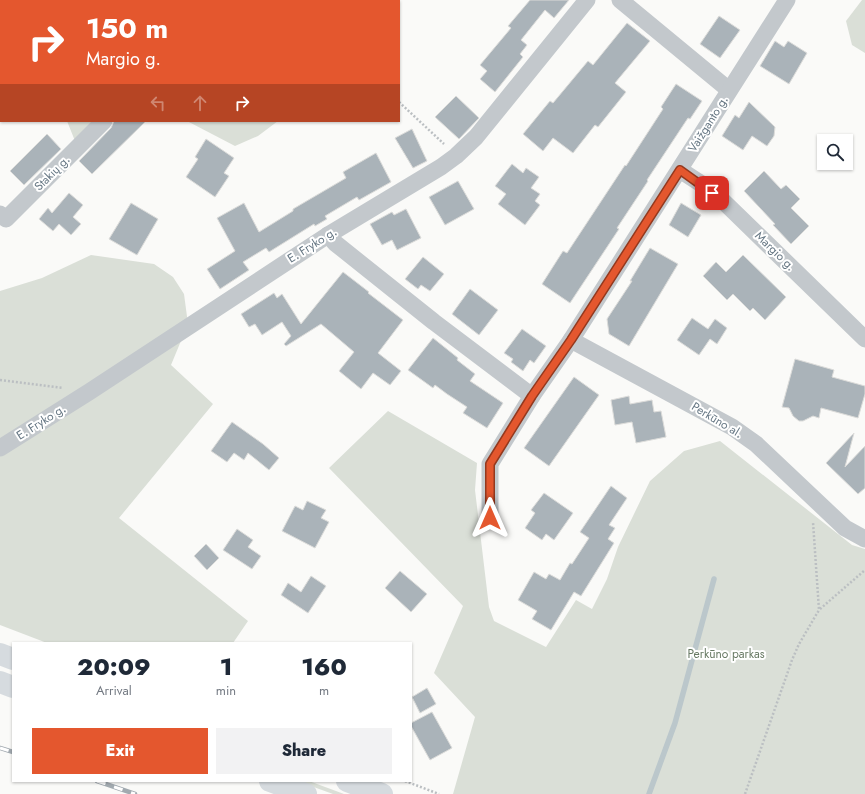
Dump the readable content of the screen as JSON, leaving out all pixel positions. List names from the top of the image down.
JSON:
{
  "streets": {
    "street": [
      "Vaižganto g.",
      "Stakių g.",
      "E. Fryko g.",
      "Margio g.",
      "Perkūno al."
    ]
  },
  "crossings": [
    ["Vaižganto g.", "Margio g."],
    ["Vaižganto g.", "Perkūno al."]
  ],
  "parks": ["Perkūno parkas"],
  "page": {
    "turn": ["150 m", "Margio g."],
    "eta": [
      "20:09",
      "Arrival",
      "1",
      "min",
      "160",
      "m"
    ],
    "buttons": ["Exit", "Share"]
  }
}
